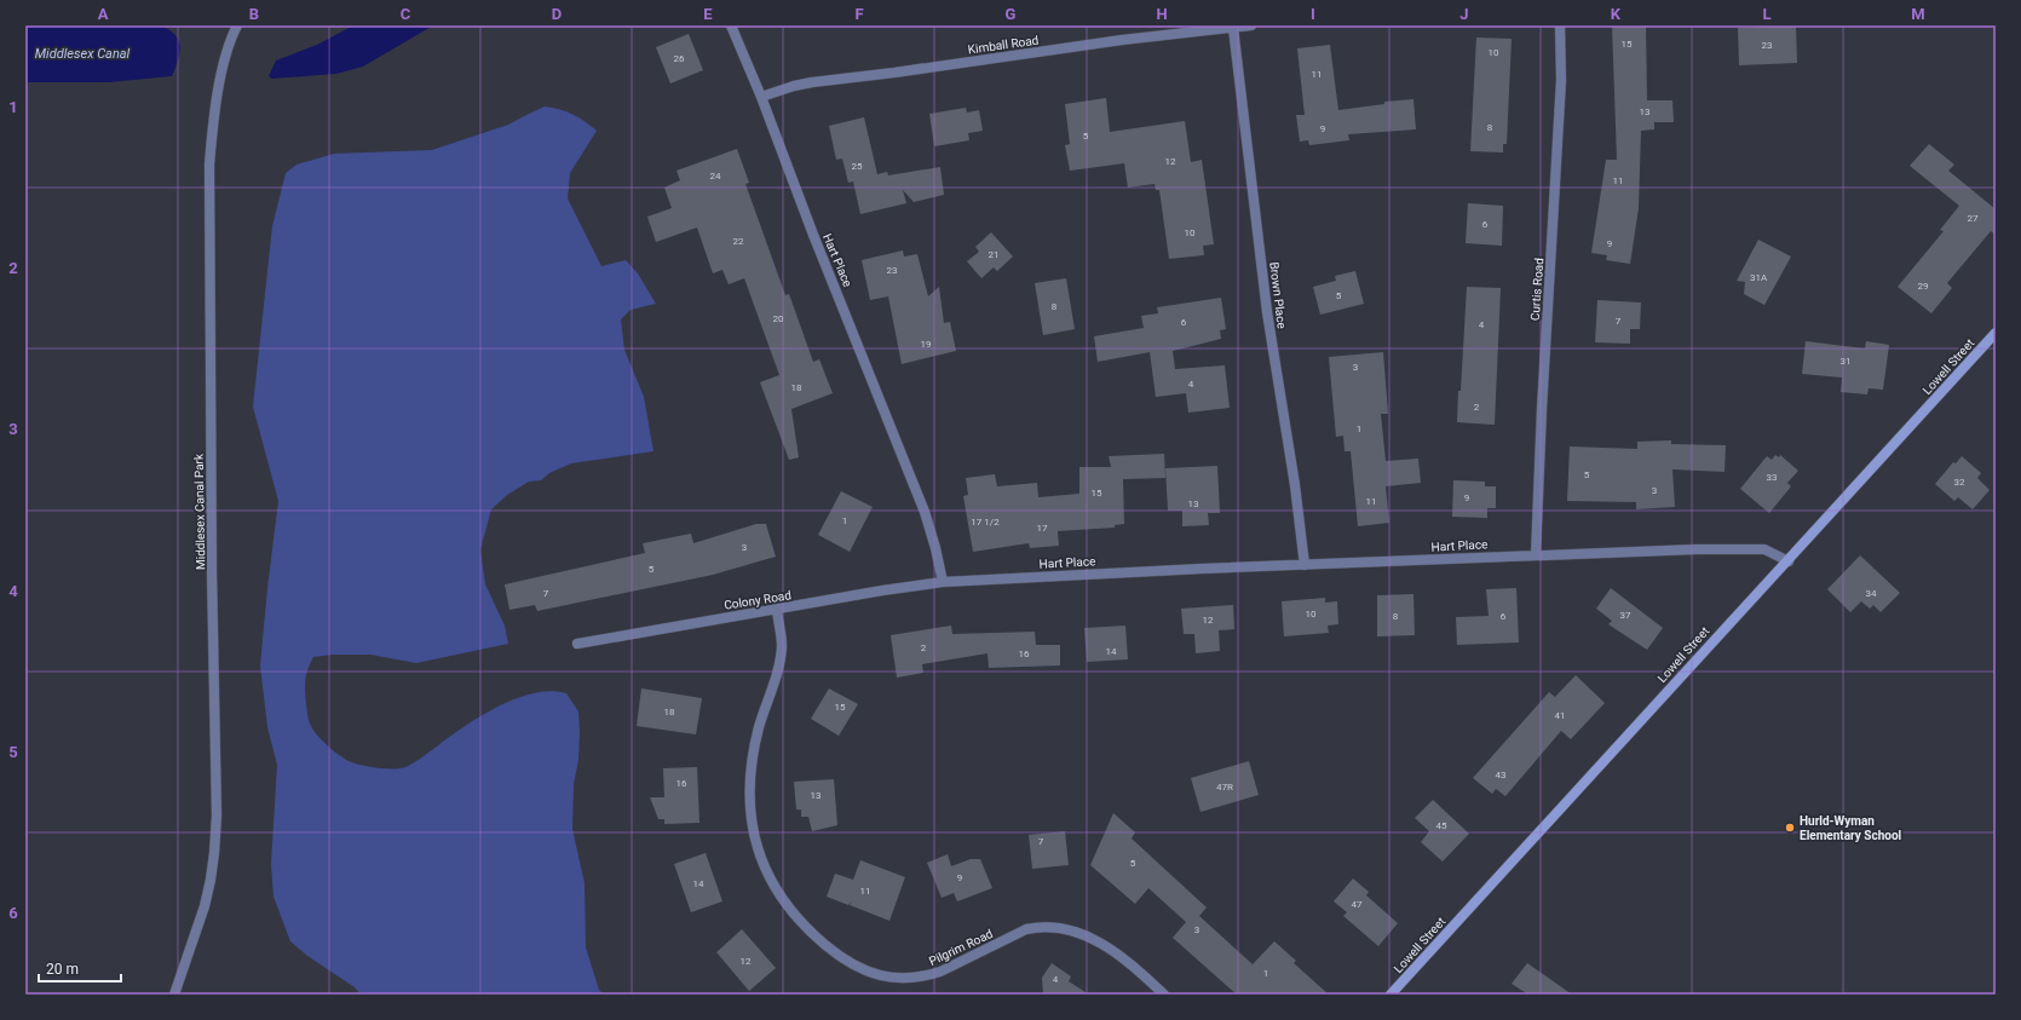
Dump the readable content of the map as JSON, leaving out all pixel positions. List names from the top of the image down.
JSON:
{
  "streets": {
    "street": [
      "Kimball Road",
      "Hart Place",
      "Curtis Road",
      "Brown Place",
      "Lowell Street",
      "Middlesex Canal Park",
      "Colony Road",
      "Pilgrim Road"
    ]
  },
  "crossings": [
    ["Kimball Road", "Hart Place"],
    ["Kimball Road", "Brown Place"],
    ["Hart Place", "Curtis Road"],
    ["Hart Place", "Brown Place"],
    ["Hart Place", "Lowell Street"],
    ["Hart Place", "Colony Road"],
    ["Colony Road", "Pilgrim Road"]
  ],
  "water": ["Middlesex Canal"],
  "places": ["Hurld-Wyman Elementary School"],
  "house_numbers": [
    "15",
    "23",
    "10",
    "26",
    "11",
    "13",
    "8",
    "9",
    "5",
    "12",
    "25",
    "24",
    "11",
    "27",
    "6",
    "10",
    "22",
    "9",
    "21",
    "23",
    "31A",
    "29",
    "5",
    "8",
    "20",
    "7",
    "6",
    "4",
    "19",
    "31",
    "3",
    "4",
    "18",
    "2",
    "1",
    "5",
    "33",
    "32",
    "3",
    "15",
    "9",
    "11",
    "13",
    "1",
    "17 1/2",
    "17",
    "3",
    "5",
    "7",
    "34",
    "10",
    "37",
    "8",
    "6",
    "12",
    "2",
    "14",
    "16",
    "15",
    "18",
    "41",
    "43",
    "16",
    "47R",
    "13",
    "45",
    "7",
    "5",
    "9",
    "14",
    "11",
    "47",
    "3",
    "12",
    "1",
    "4"
  ],
  "scale_bar": "20 m",
  "grid": {
    "columns": [
      "A",
      "B",
      "C",
      "D",
      "E",
      "F",
      "G",
      "H",
      "I",
      "J",
      "K",
      "L",
      "M"
    ],
    "rows": [
      "1",
      "2",
      "3",
      "4",
      "5",
      "6"
    ]
  }
}
